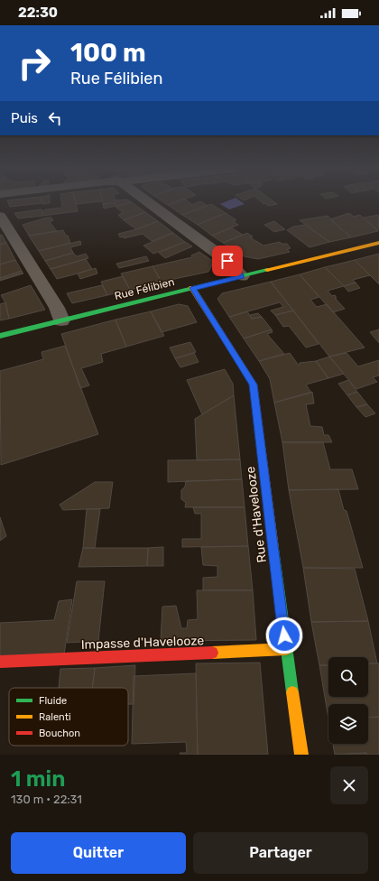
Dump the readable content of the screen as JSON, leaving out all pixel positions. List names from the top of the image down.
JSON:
{
  "streets": {
    "street": ["Rue Félibien", "Rue d'Havelooze", "Impasse d'Havelooze"]
  },
  "crossings": [
    ["Rue Félibien", "Rue d'Havelooze"],
    ["Rue d'Havelooze", "Impasse d'Havelooze"]
  ],
  "legend": ["Fluide", "Ralenti", "Bouchon"],
  "page": {
    "status": "22:30",
    "turn": ["100 m", "Rue Félibien"],
    "then": "Puis",
    "heading": ["1 min", "130 m · 22:31"],
    "buttons": ["Quitter", "Partager"]
  }
}
